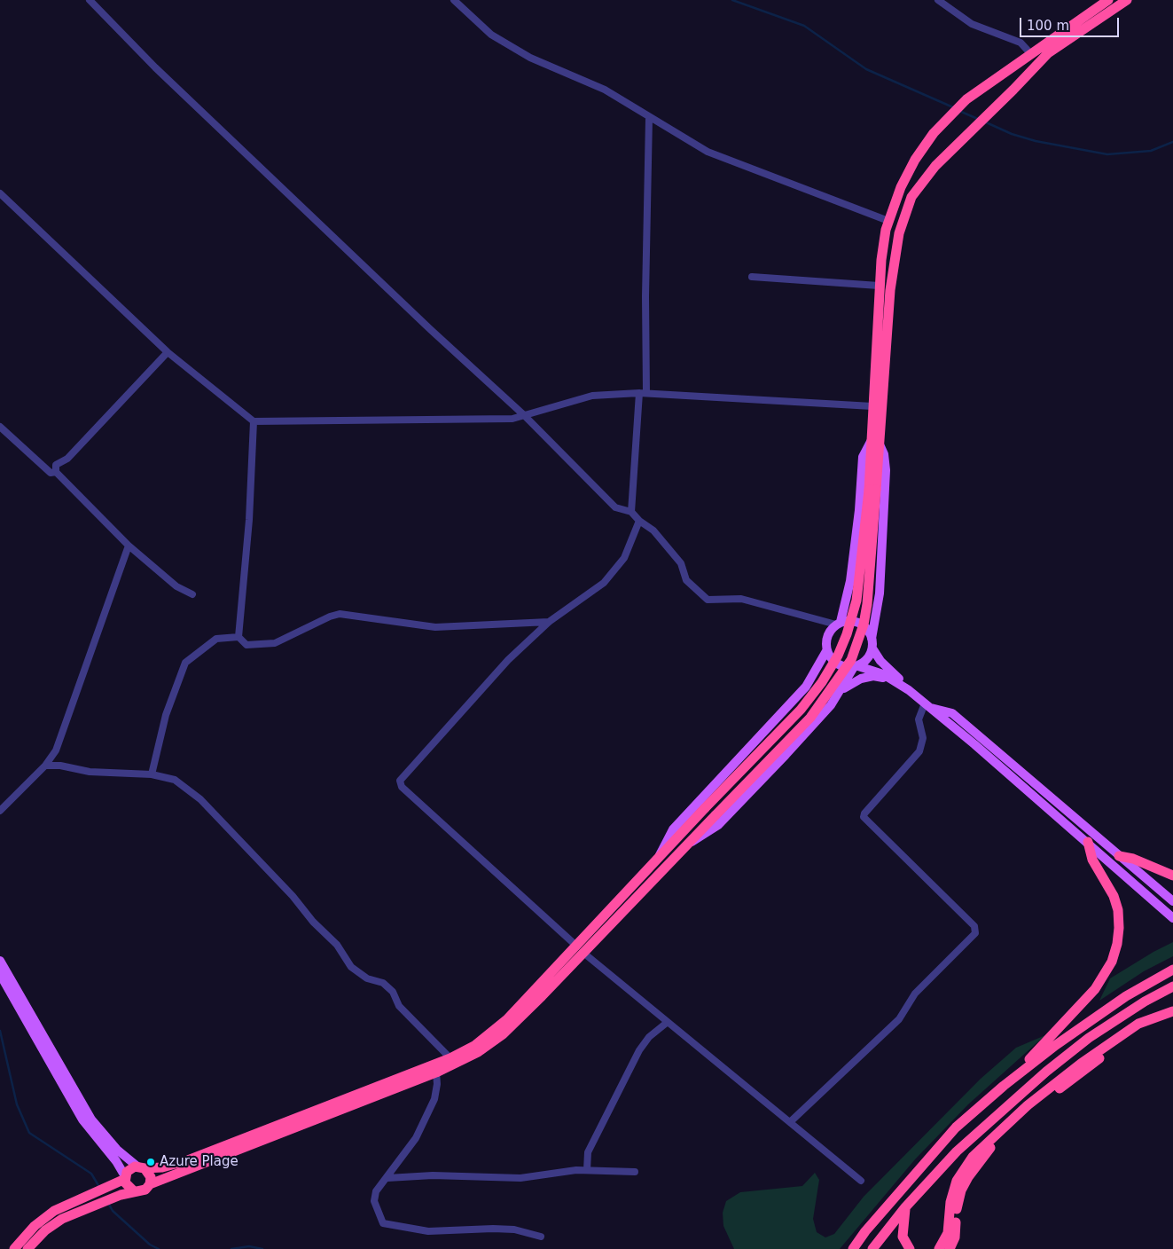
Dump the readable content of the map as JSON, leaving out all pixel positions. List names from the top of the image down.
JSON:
{
  "places": ["Azure Plage"],
  "scale_bar": "100 m"
}
